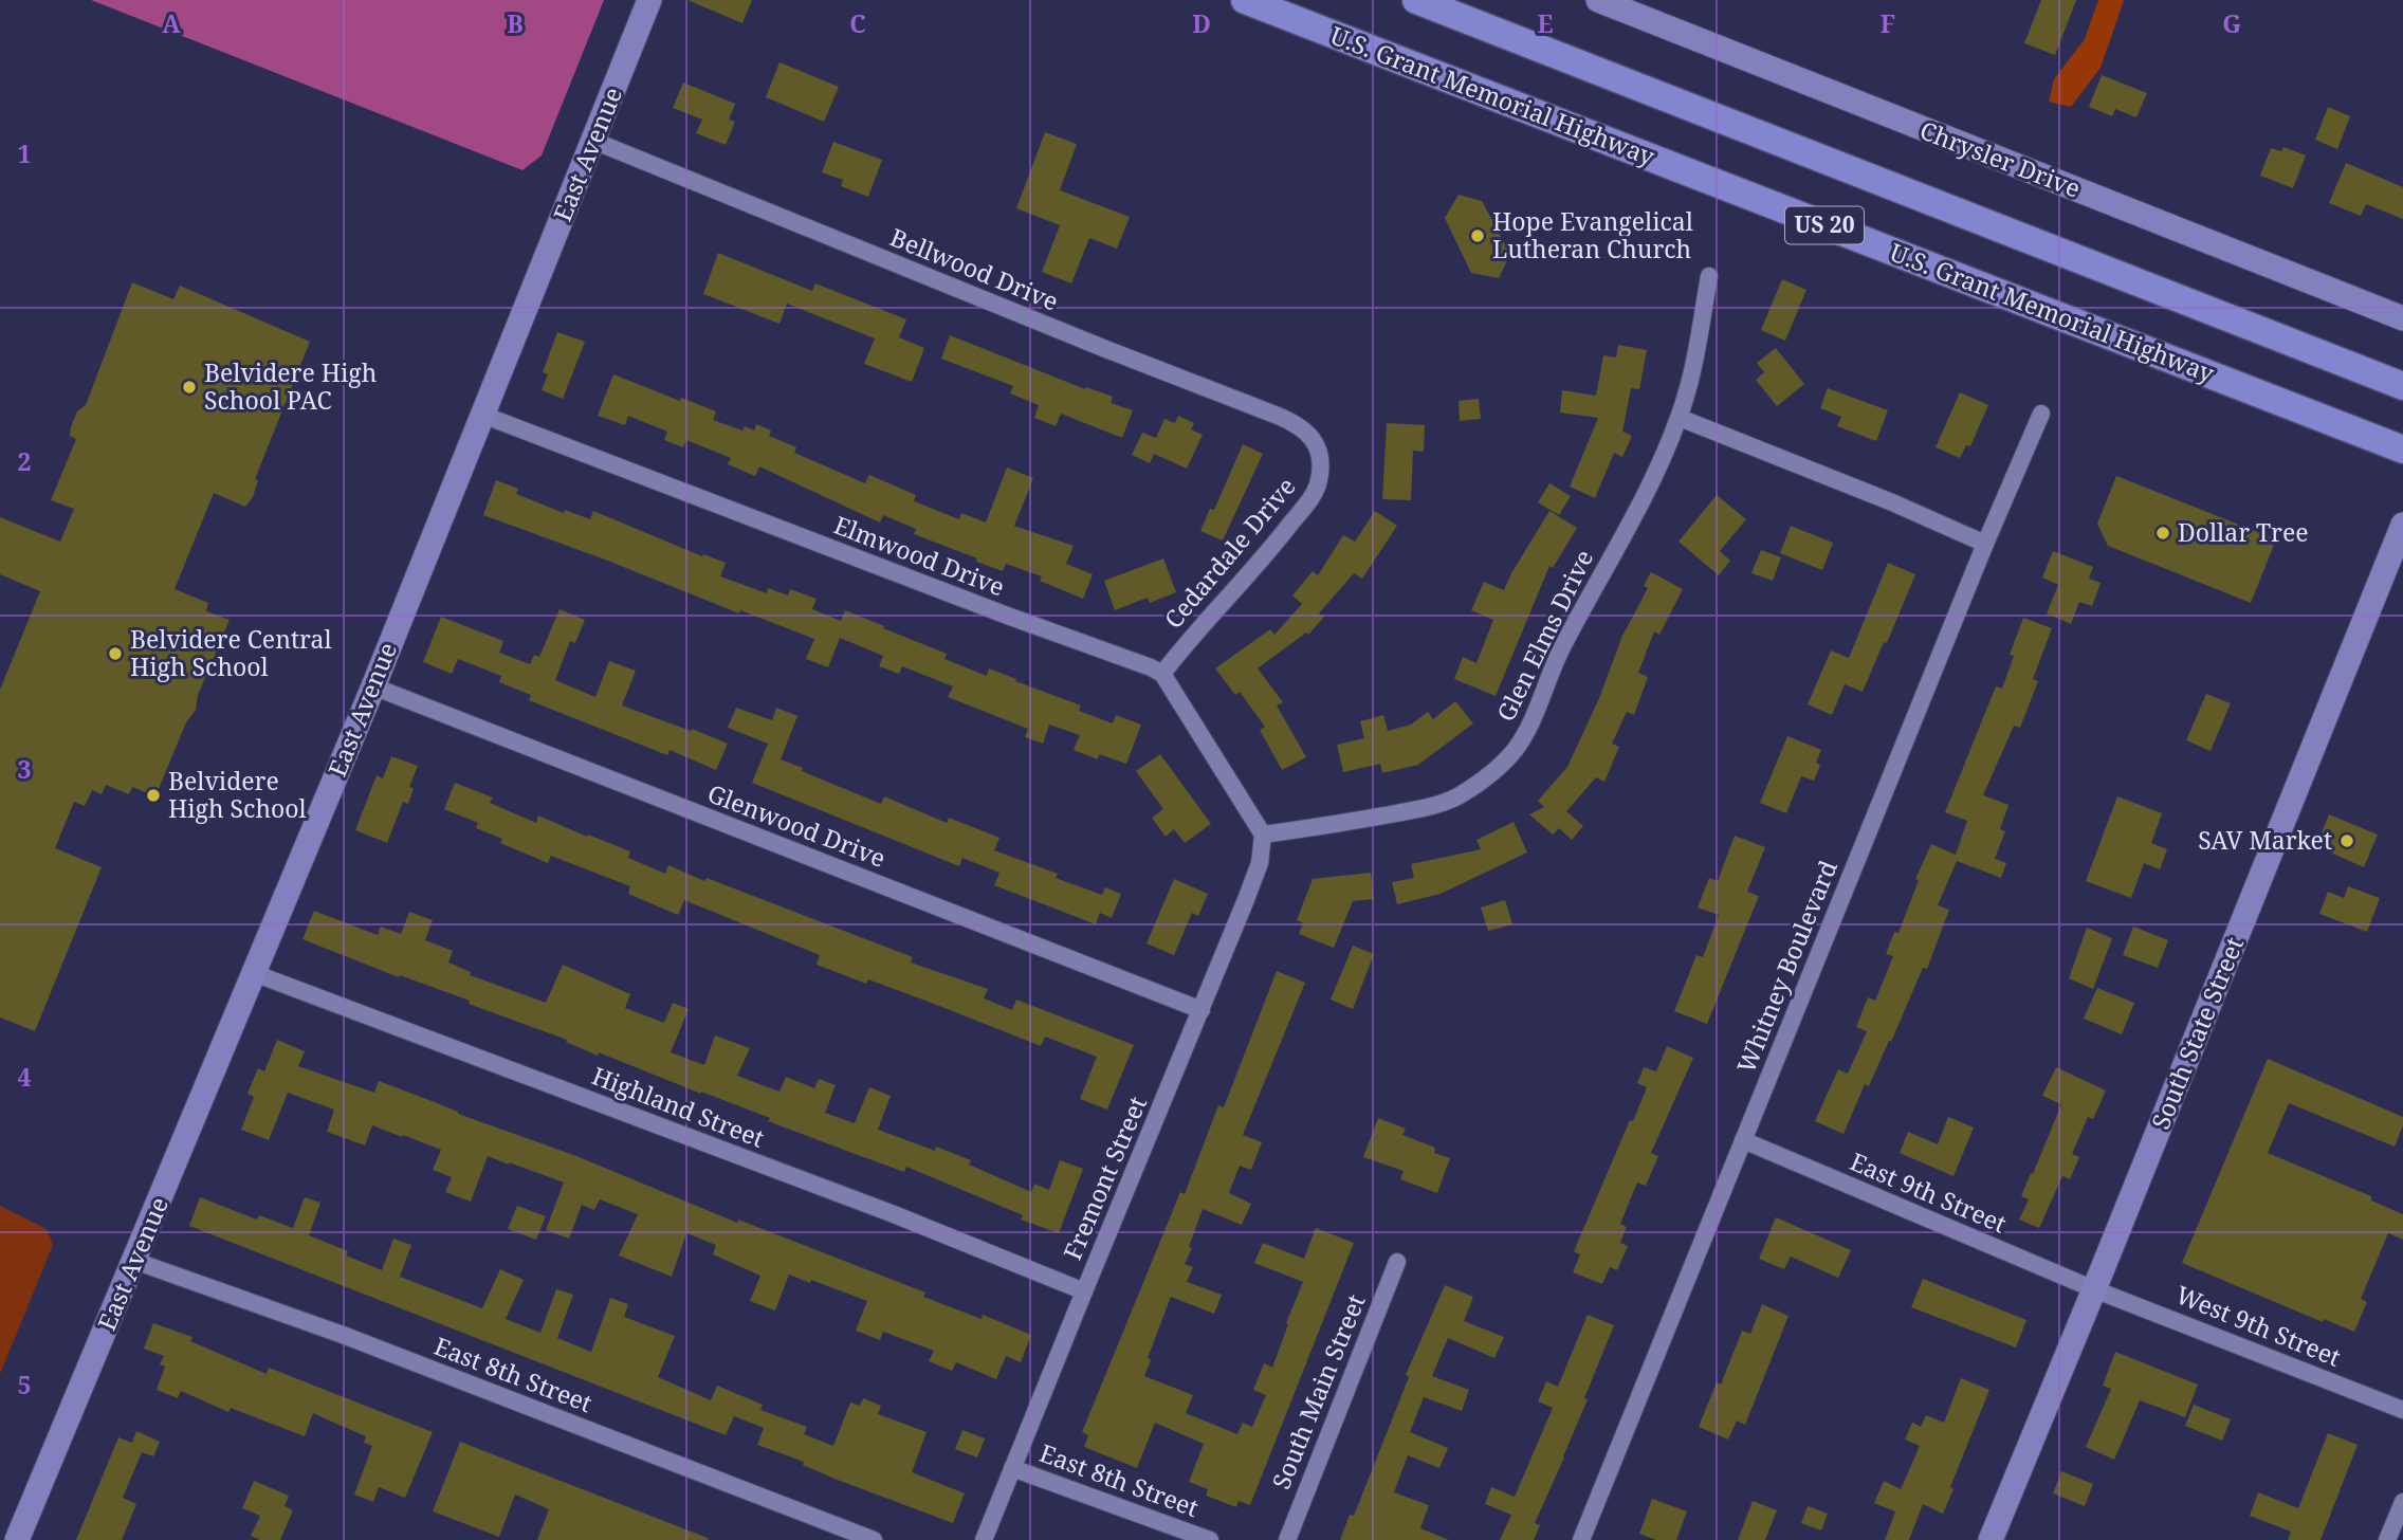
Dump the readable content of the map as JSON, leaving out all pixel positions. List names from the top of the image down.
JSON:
{
  "streets": {
    "main road": ["U.S. Grant Memorial Highway", "US 20"],
    "street": [
      "East Avenue",
      "Chrysler Drive",
      "Bellwood Drive",
      "Cedardale Drive",
      "Elmwood Drive",
      "Glen Elms Drive",
      "Glenwood Drive",
      "Whitney Boulevard",
      "South State Street",
      "Highland Street",
      "Fremont Street",
      "East 9th Street",
      "West 9th Street",
      "East 8th Street",
      "South Main Street"
    ]
  },
  "crossings": [
    ["East Avenue", "Bellwood Drive"],
    ["East Avenue", "Elmwood Drive"],
    ["East Avenue", "Glenwood Drive"],
    ["East Avenue", "Highland Street"],
    ["East Avenue", "East 8th Street"],
    ["Bellwood Drive", "Cedardale Drive"],
    ["Cedardale Drive", "Elmwood Drive"],
    ["Glen Elms Drive", "Fremont Street"],
    ["Glenwood Drive", "Fremont Street"],
    ["Whitney Boulevard", "East 9th Street"],
    ["South State Street", "East 9th Street"],
    ["South State Street", "West 9th Street"],
    ["Highland Street", "Fremont Street"],
    ["Fremont Street", "East 8th Street"],
    ["East 9th Street", "West 9th Street"]
  ],
  "places": [
    "Hope Evangelical Lutheran Church",
    "Belvidere High School PAC",
    "Dollar Tree",
    "Belvidere Central High School",
    "Belvidere High School",
    "SAV Market"
  ],
  "grid": {
    "columns": [
      "A",
      "B",
      "C",
      "D",
      "E",
      "F",
      "G"
    ],
    "rows": [
      "1",
      "2",
      "3",
      "4",
      "5"
    ]
  }
}
